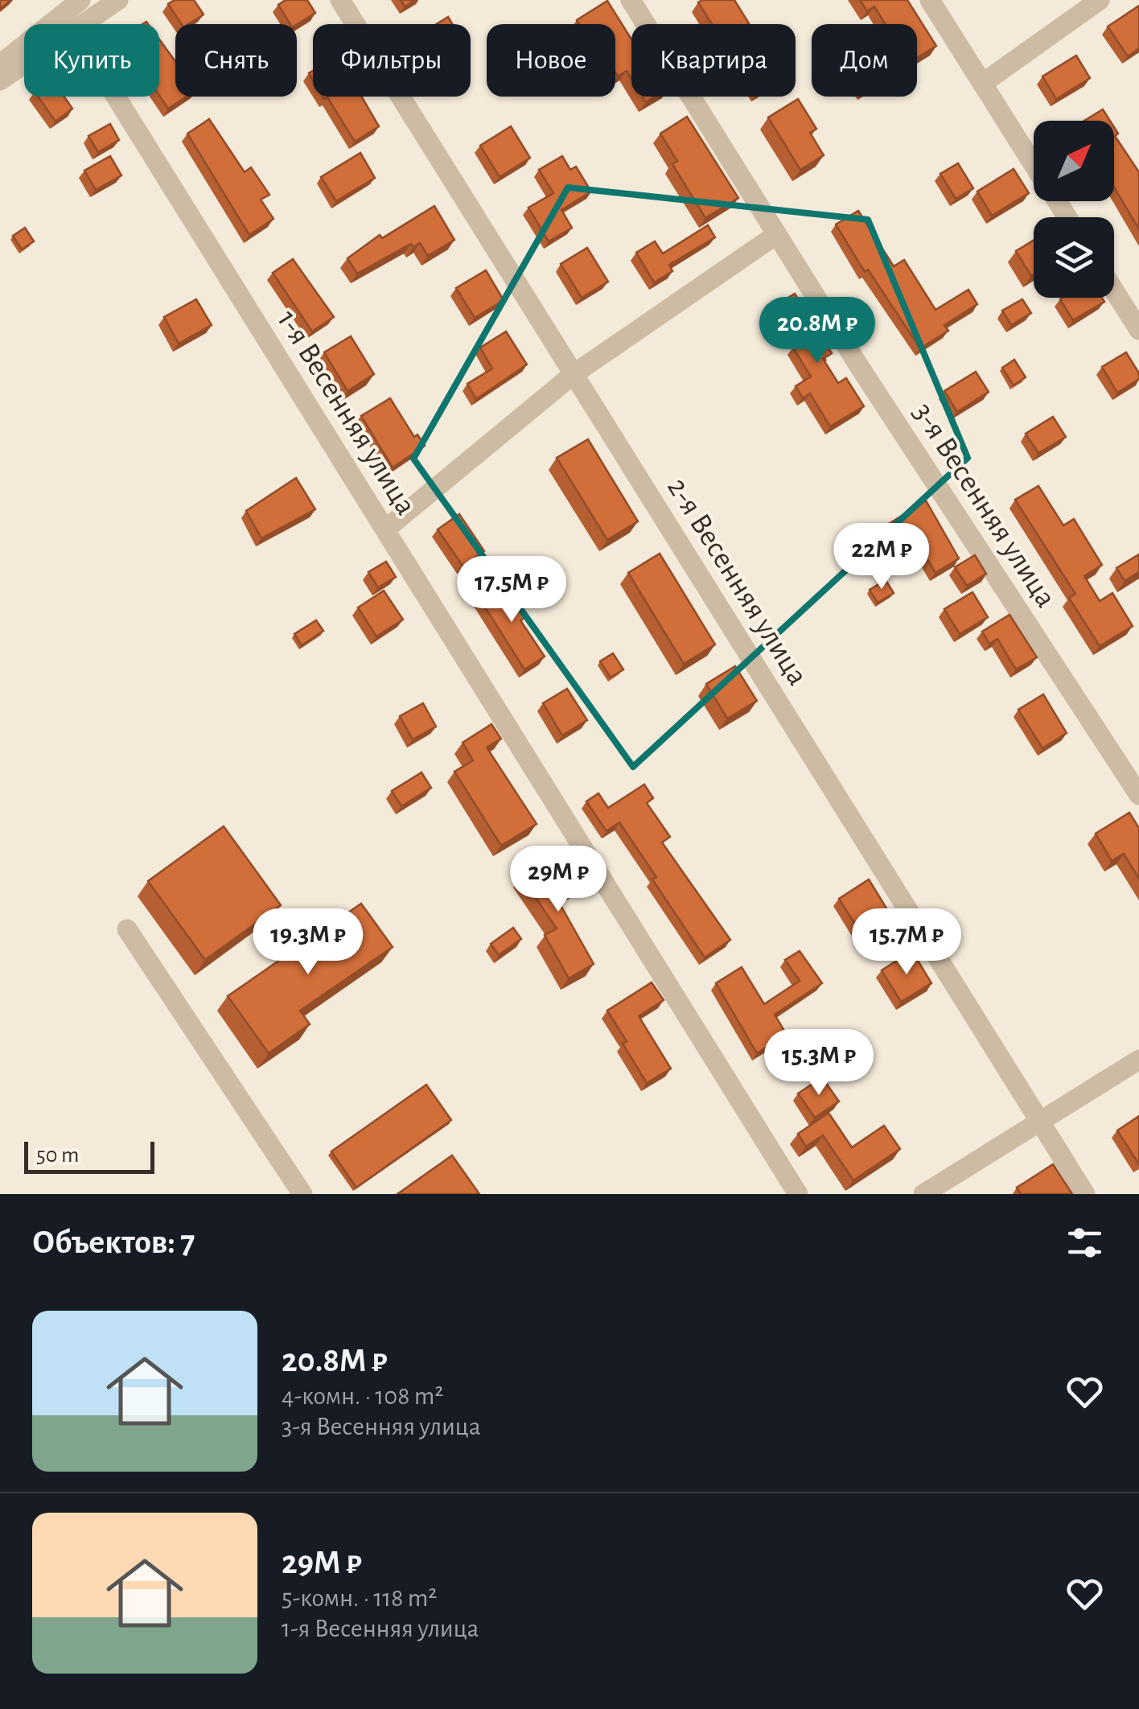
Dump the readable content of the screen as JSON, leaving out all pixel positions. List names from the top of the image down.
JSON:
{
  "streets": {
    "street": ["1-я Весенняя улица", "3-я Весенняя улица", "2-я Весенняя улица"]
  },
  "scale_bar": "50 m",
  "north": "top right",
  "page": {
    "chip": [
      "Купить",
      "Снять",
      "Фильтры",
      "Новое",
      "Квартира",
      "Дом"
    ],
    "price": [
      "20.8M ₽",
      "22M ₽",
      "17.5M ₽",
      "29M ₽",
      "19.3M ₽",
      "15.7M ₽",
      "15.3M ₽"
    ],
    "scale": "50 m",
    "heading": "Объектов: 7",
    "list": [
      {
        "name": "20.8M ₽",
        "note": "4-комн. · 108 m² · 3-я Весенняя улица"
      },
      {
        "name": "29M ₽",
        "note": "5-комн. · 118 m² · 1-я Весенняя улица"
      }
    ]
  }
}
